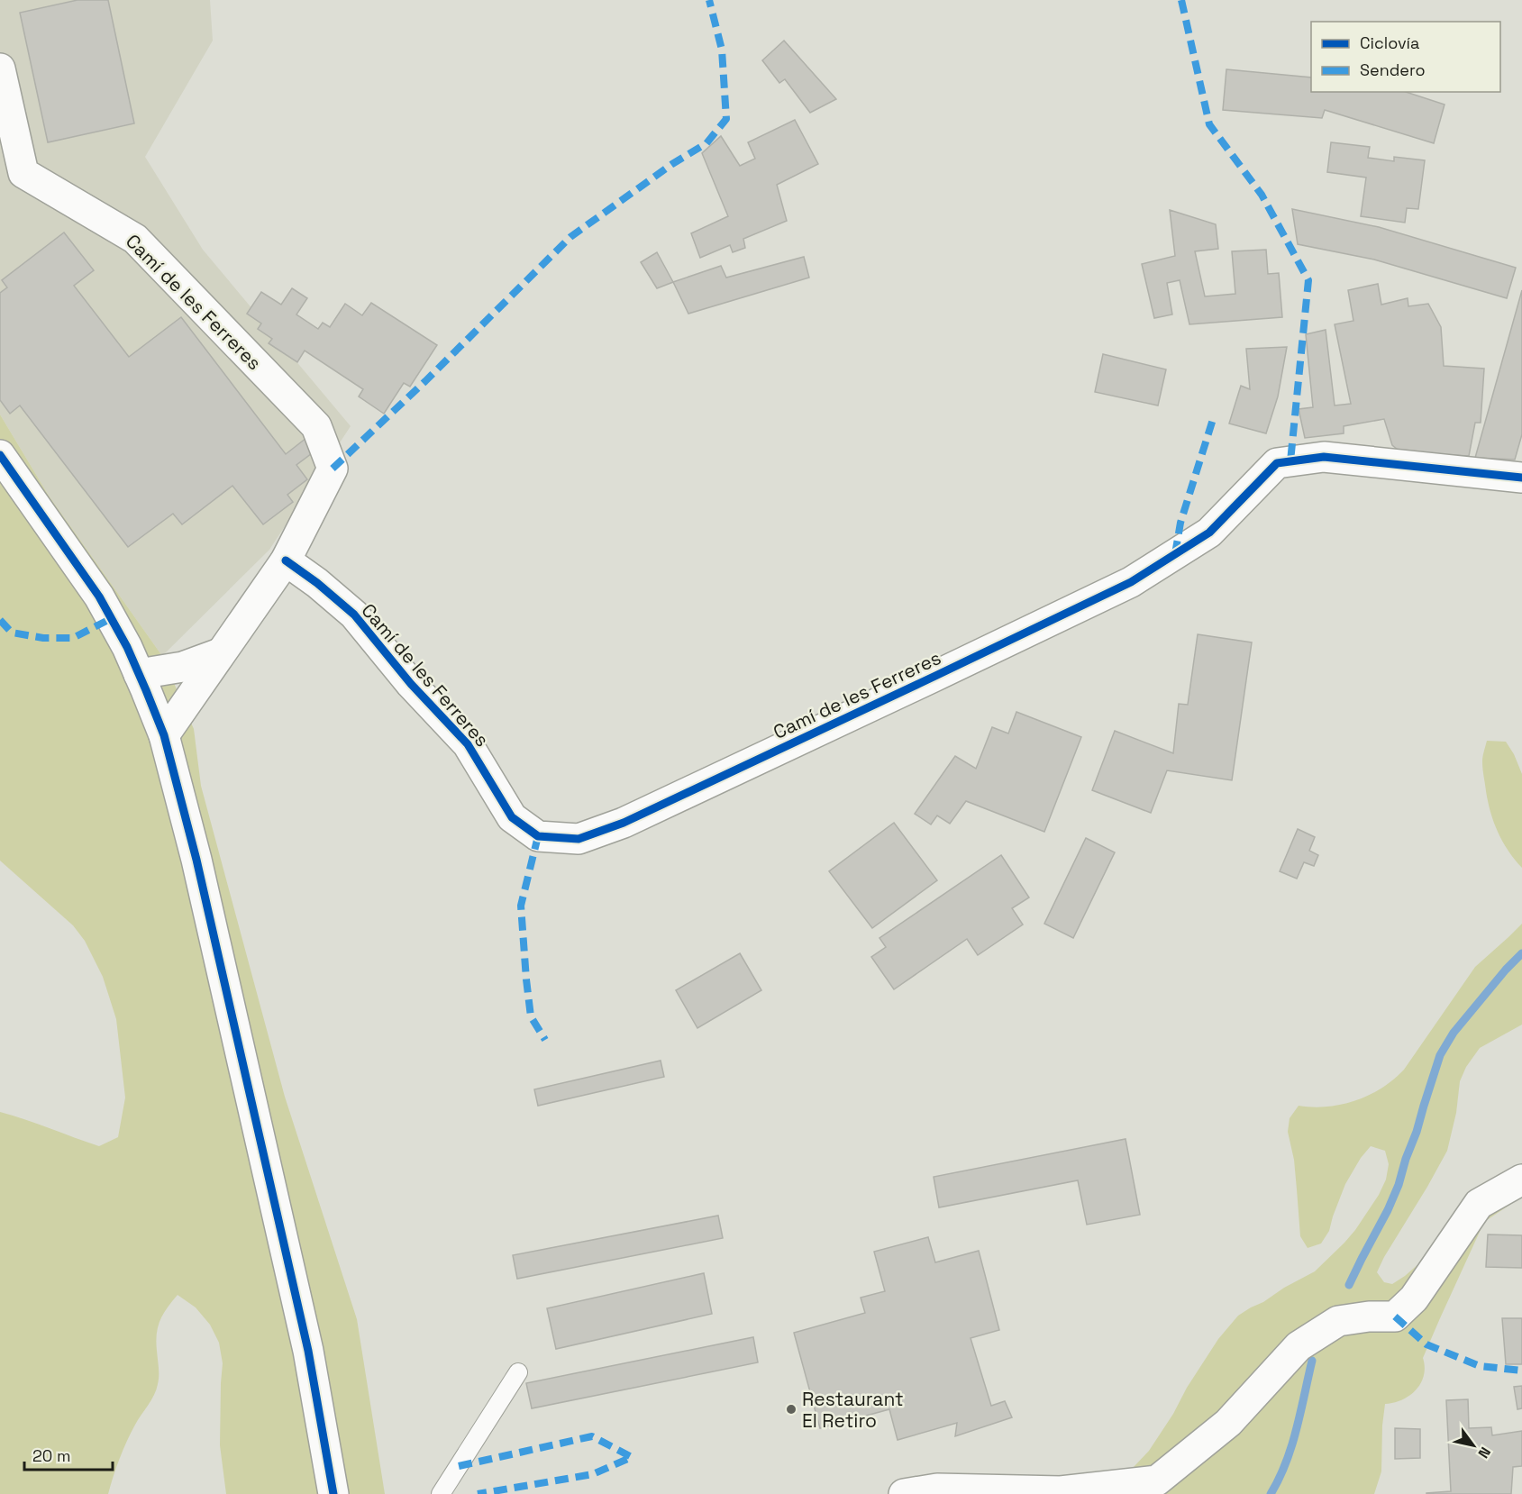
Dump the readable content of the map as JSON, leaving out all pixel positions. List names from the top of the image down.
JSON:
{
  "streets": {
    "street": ["Camí de les Ferreres"]
  },
  "places": ["Restaurant El Retiro"],
  "legend": ["Ciclovía", "Sendero"],
  "scale_bar": "20 m",
  "north": "bottom right"
}
